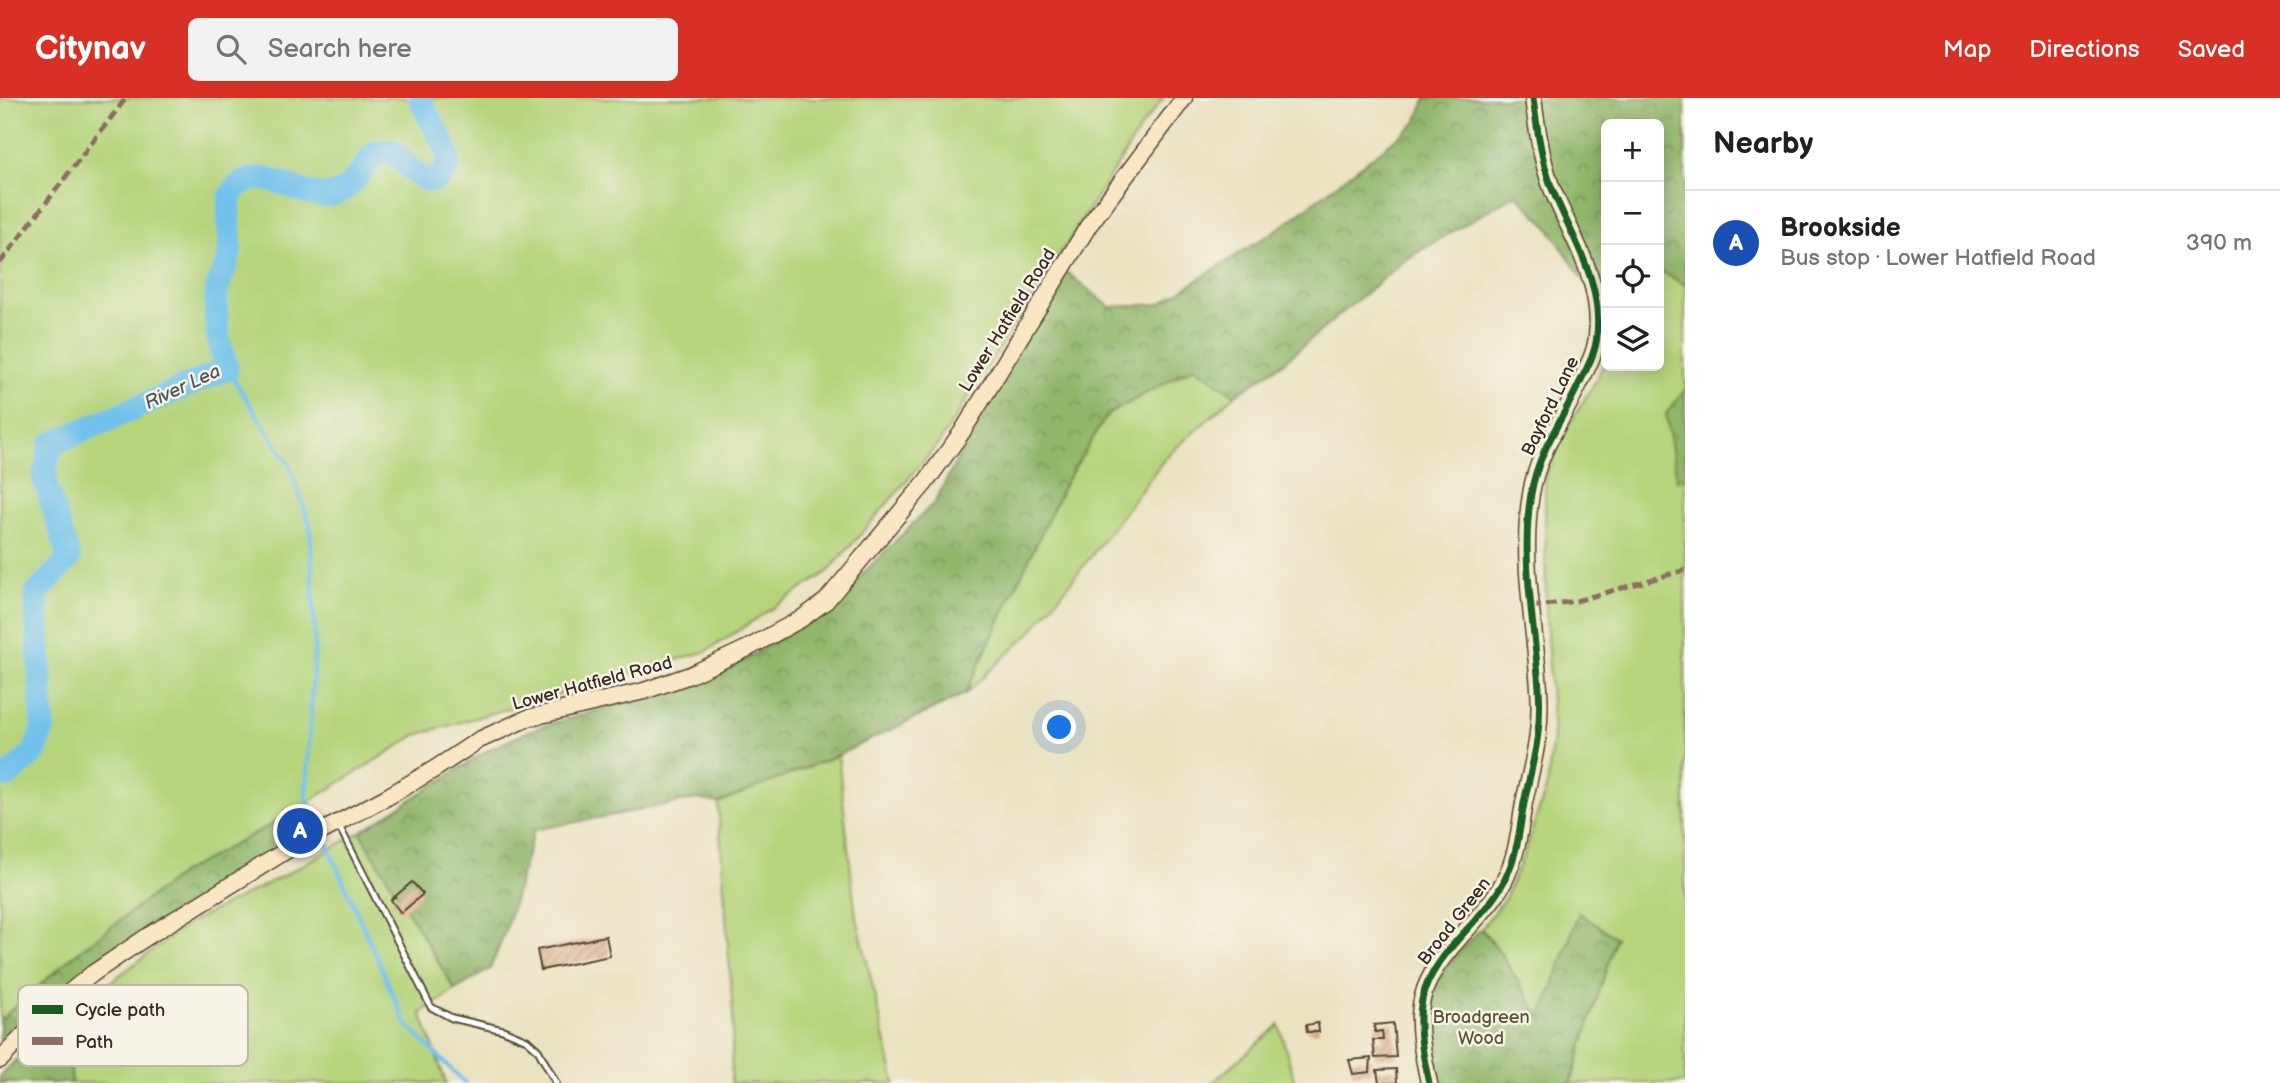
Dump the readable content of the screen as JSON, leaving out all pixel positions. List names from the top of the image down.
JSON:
{
  "streets": {
    "main road": ["Lower Hatfield Road", "Bayford Lane", "Broad Green"]
  },
  "crossings": [
    ["Bayford Lane", "Broad Green"]
  ],
  "water": ["River Lea"],
  "parks": ["Broadgreen Wood"],
  "legend": ["Cycle path", "Path"],
  "page": {
    "header": "Citynav",
    "search": "Search here",
    "nav": ["Map", "Directions", "Saved"],
    "heading": "Nearby",
    "map_buttons": ["+", "−"],
    "list": [
      {
        "mark": "A",
        "name": "Brookside",
        "note": "Bus stop · Lower Hatfield Road",
        "value": "390 m"
      }
    ],
    "pins": "A"
  }
}
